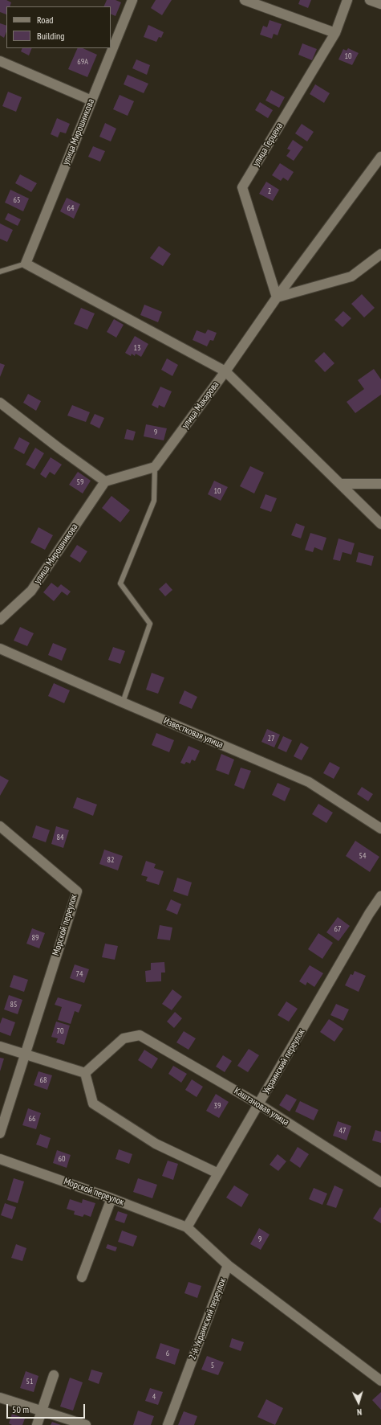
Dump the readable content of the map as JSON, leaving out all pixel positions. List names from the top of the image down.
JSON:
{
  "streets": {
    "street": [
      "улица Мирошникова",
      "улица Герцена",
      "улица Макарова",
      "Известковая улица",
      "Морской переулок",
      "Украинский переулок",
      "Каштановая улица",
      "2-й Украинский переулок"
    ]
  },
  "crossings": [
    ["Морской переулок", "Украинский переулок"],
    ["Морской переулок", "2-й Украинский переулок"],
    ["Украинский переулок", "Каштановая улица"],
    ["Украинский переулок", "2-й Украинский переулок"]
  ],
  "house_numbers": [
    "10",
    "69А",
    "2",
    "65",
    "64",
    "13",
    "9",
    "59",
    "10",
    "27",
    "84",
    "54",
    "82",
    "67",
    "89",
    "74",
    "85",
    "70",
    "68",
    "39",
    "66",
    "47",
    "60",
    "9",
    "6",
    "5",
    "51",
    "4"
  ],
  "legend": ["Road", "Building"],
  "scale_bar": "50 m",
  "north": "bottom"
}
